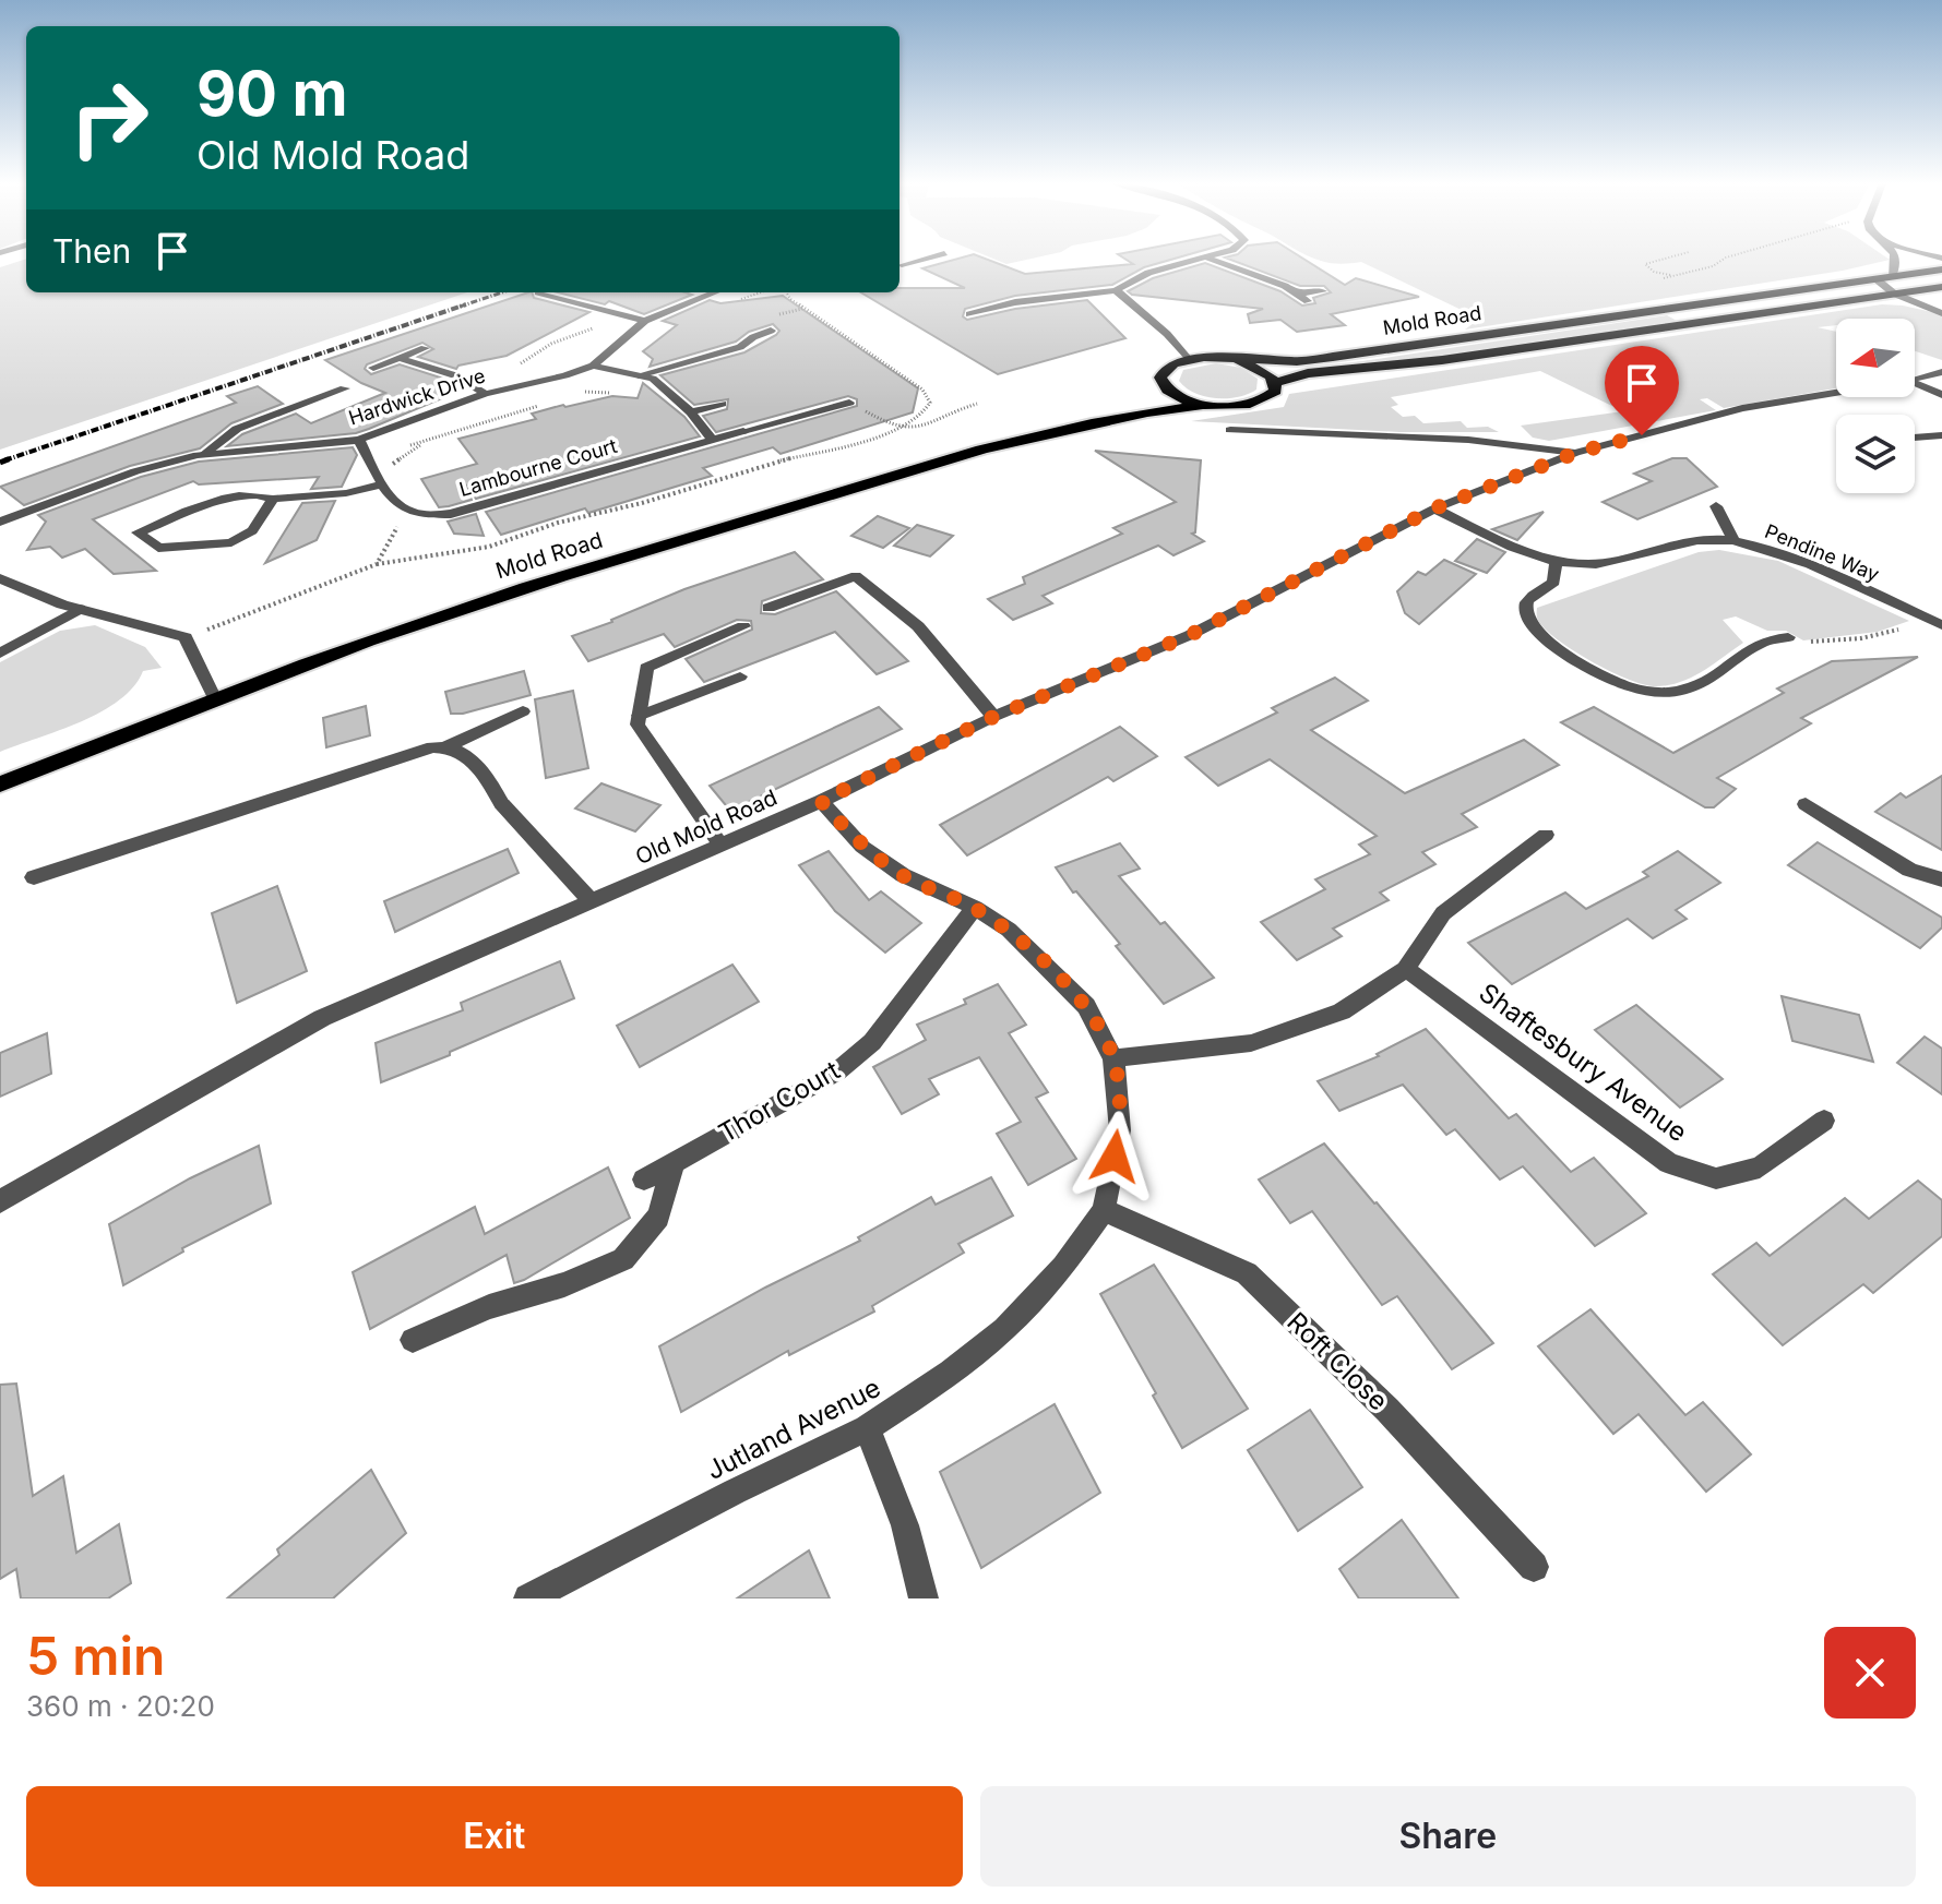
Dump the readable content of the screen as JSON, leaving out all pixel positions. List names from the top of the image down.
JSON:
{
  "streets": {
    "main road": ["Mold Road"],
    "street": [
      "Hardwick Drive",
      "Lambourne Court",
      "Pendine Way",
      "Old Mold Road",
      "Shaftesbury Avenue",
      "Thor Court",
      "Roft Close",
      "Jutland Avenue"
    ]
  },
  "crossings": [
    ["Pendine Way", "Old Mold Road"],
    ["Old Mold Road", "Jutland Avenue"],
    ["Thor Court", "Jutland Avenue"],
    ["Roft Close", "Jutland Avenue"]
  ],
  "north": "left",
  "page": {
    "turn": ["90 m", "Old Mold Road"],
    "then": "Then",
    "heading": ["5 min", "360 m · 20:20"],
    "buttons": ["Exit", "Share"]
  }
}
